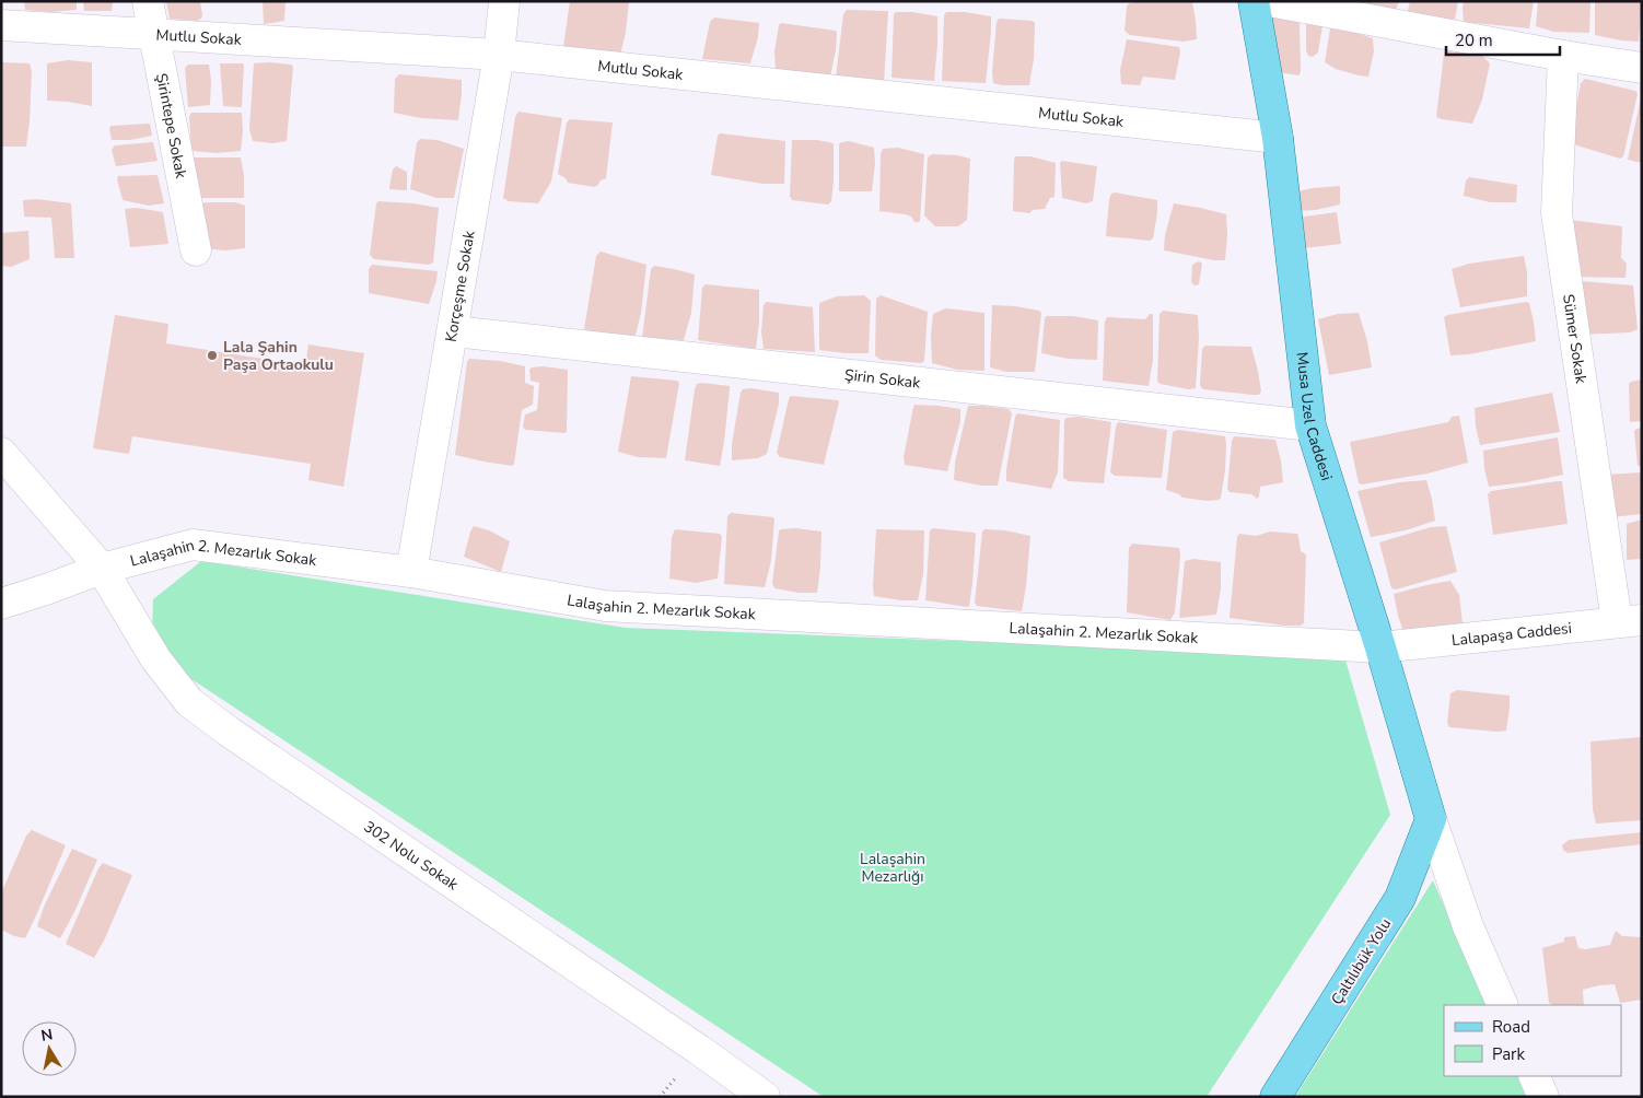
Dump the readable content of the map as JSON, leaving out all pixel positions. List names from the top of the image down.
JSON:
{
  "streets": {
    "main road": ["Musa Uzel Caddesi", "Çaltılıbük Yolu"],
    "street": [
      "Mutlu Sokak",
      "Şirintepe Sokak",
      "Korçeşme Sokak",
      "Sümer Sokak",
      "Şirin Sokak",
      "Lalaşahin 2. Mezarlık Sokak",
      "Lalapaşa Caddesi",
      "302 Nolu Sokak"
    ]
  },
  "crossings": [
    ["Mutlu Sokak", "Şirintepe Sokak"],
    ["Mutlu Sokak", "Korçeşme Sokak"],
    ["Mutlu Sokak", "Musa Uzel Caddesi"],
    ["Korçeşme Sokak", "Şirin Sokak"],
    ["Korçeşme Sokak", "Lalaşahin 2. Mezarlık Sokak"],
    ["Sümer Sokak", "Lalapaşa Caddesi"],
    ["Şirin Sokak", "Musa Uzel Caddesi"],
    ["Musa Uzel Caddesi", "Lalaşahin 2. Mezarlık Sokak"],
    ["Musa Uzel Caddesi", "Lalapaşa Caddesi"],
    ["Musa Uzel Caddesi", "Çaltılıbük Yolu"],
    ["Lalaşahin 2. Mezarlık Sokak", "Lalapaşa Caddesi"],
    ["Lalaşahin 2. Mezarlık Sokak", "302 Nolu Sokak"]
  ],
  "parks": ["Lalaşahin Mezarlığı"],
  "places": ["Lala Şahin Paşa Ortaokulu"],
  "legend": ["Road", "Park"],
  "scale_bar": "20 m",
  "north": "top"
}
